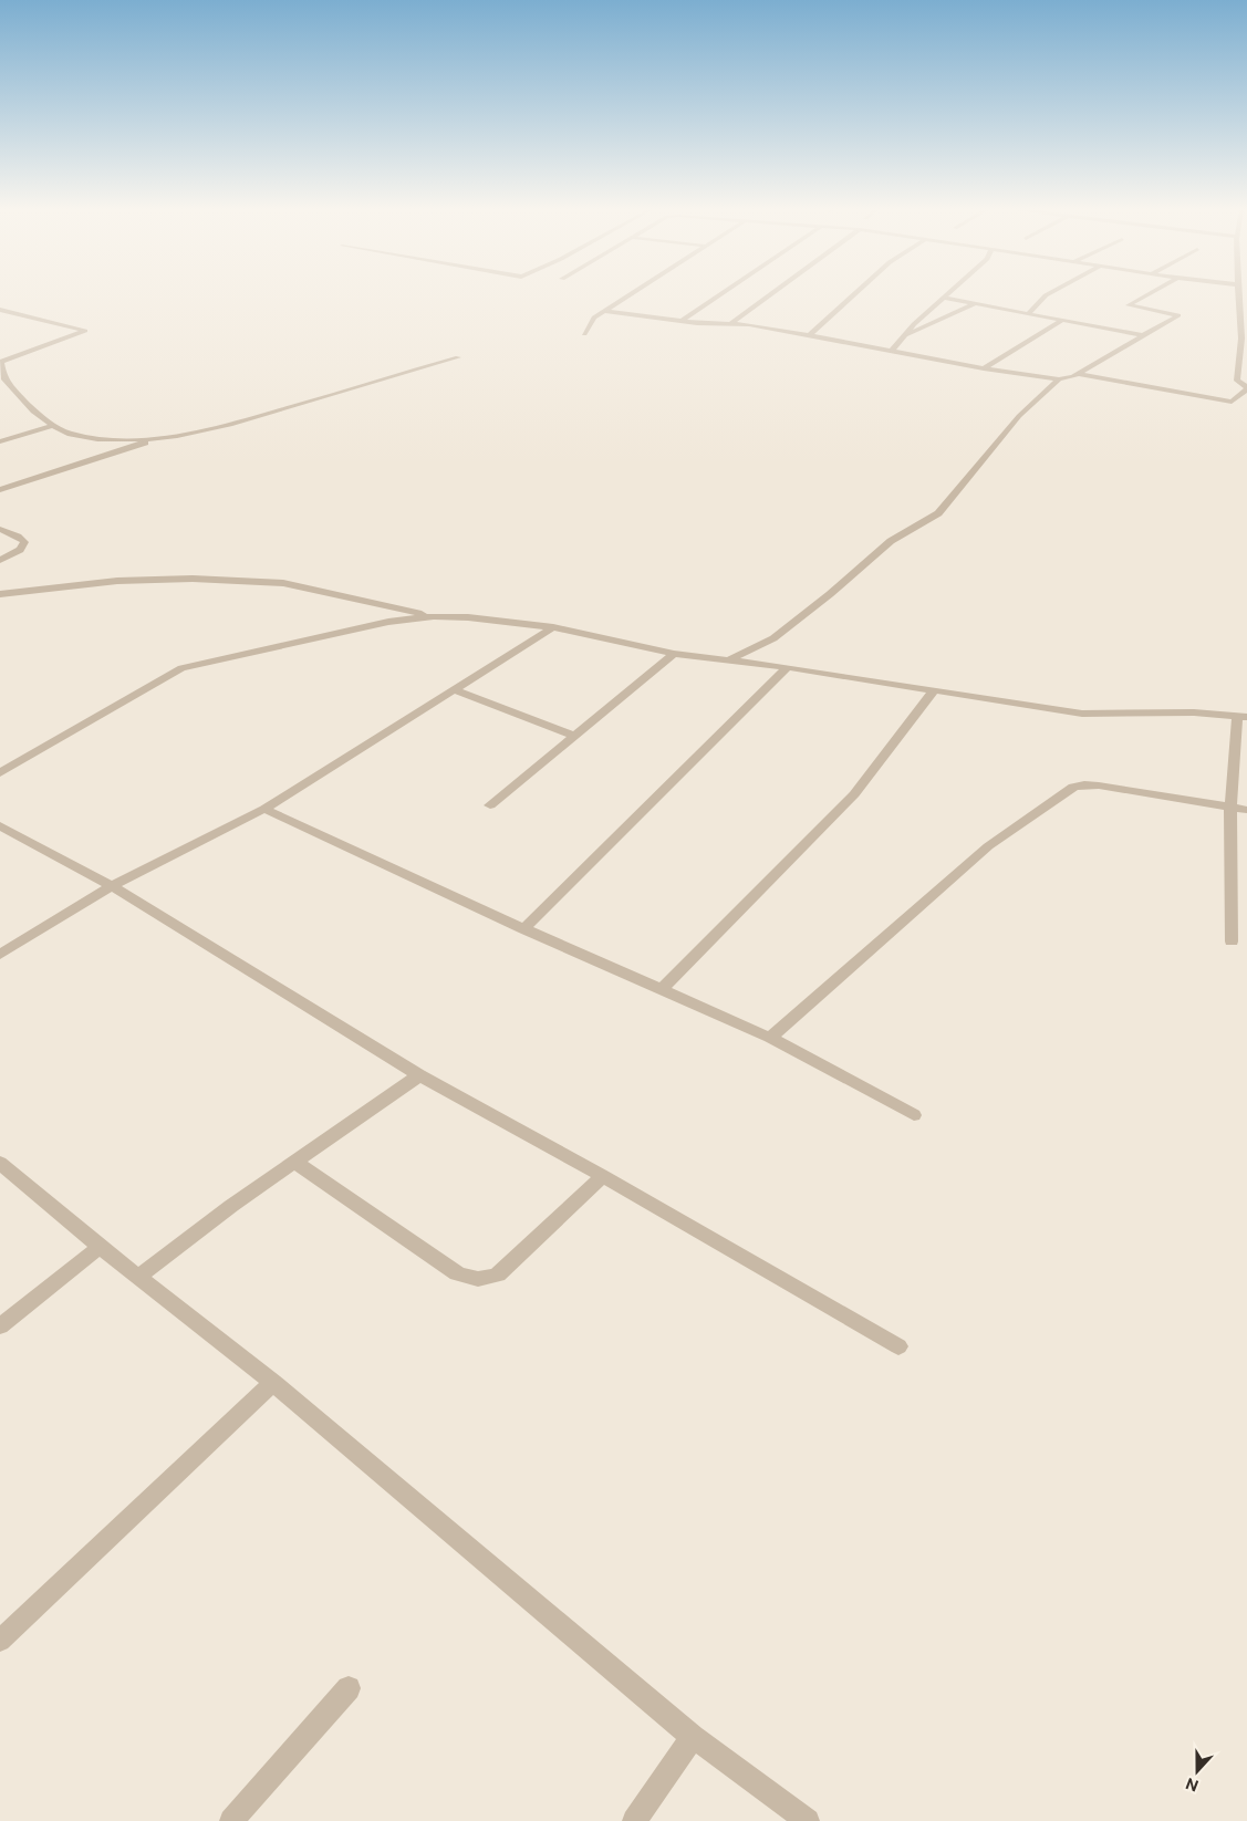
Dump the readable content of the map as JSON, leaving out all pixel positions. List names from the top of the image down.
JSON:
{
  "north": "bottom"
}
